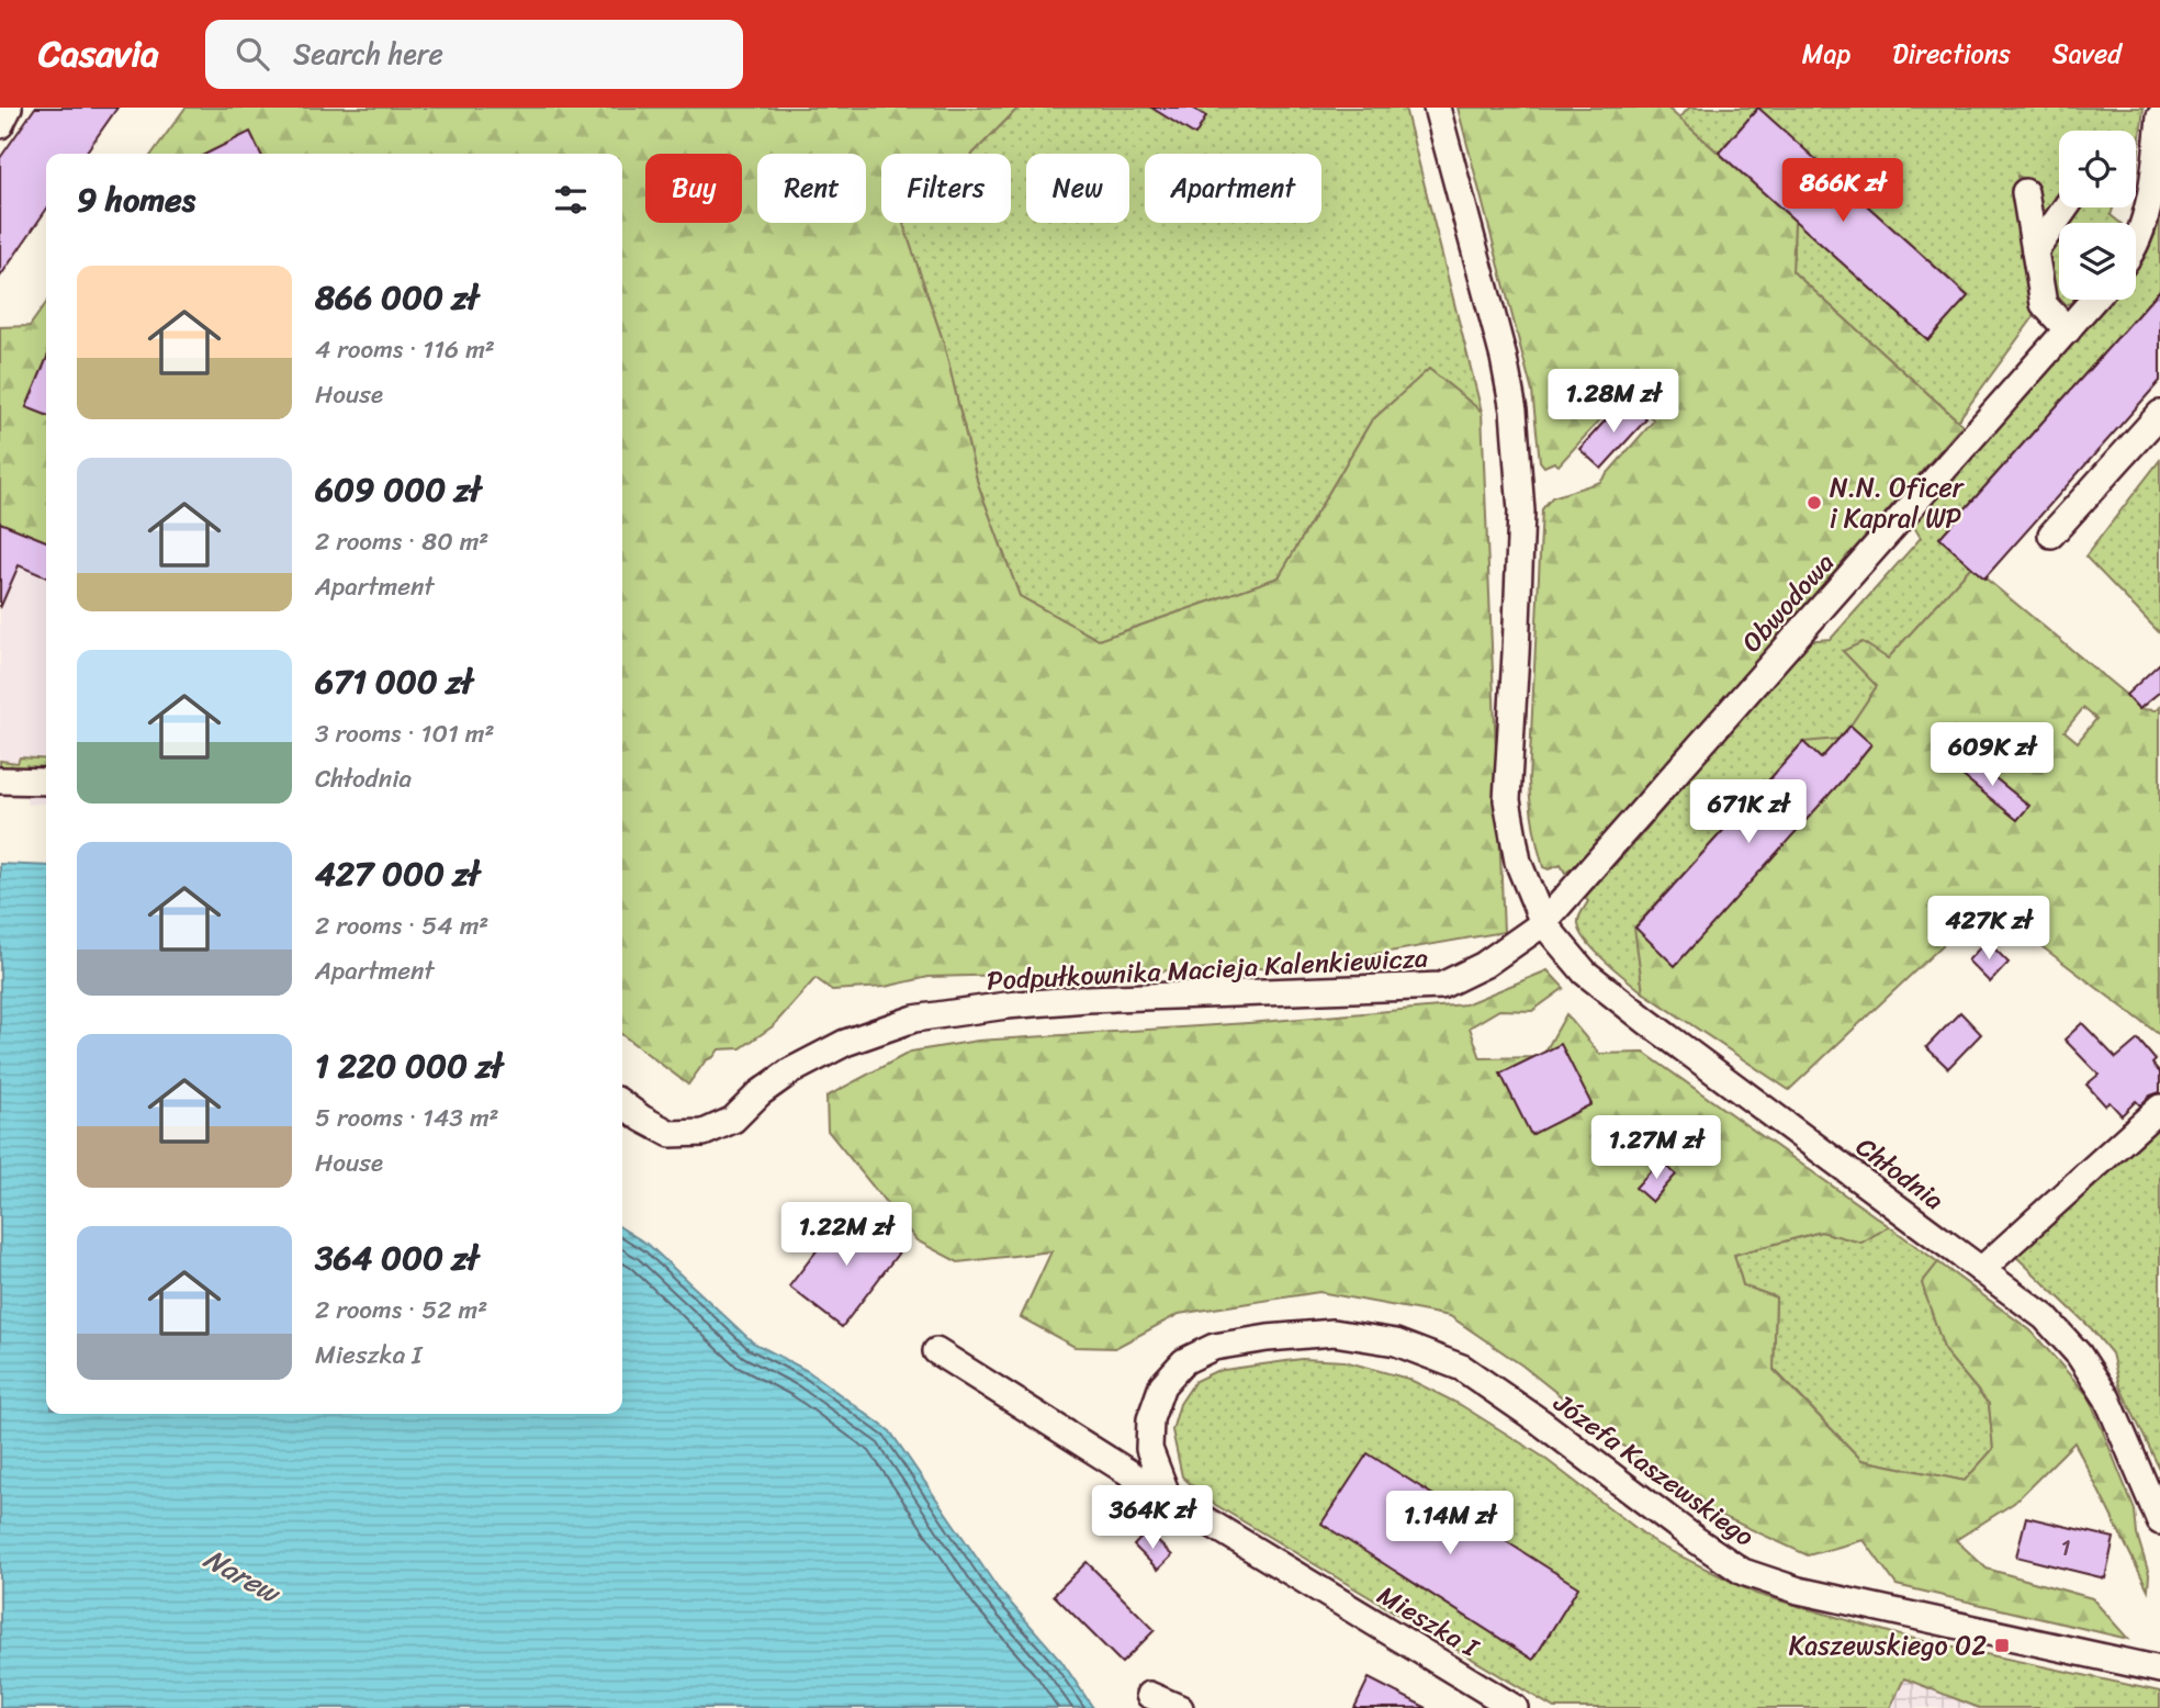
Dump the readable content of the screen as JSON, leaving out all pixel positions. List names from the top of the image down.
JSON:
{
  "streets": {
    "street": [
      "Obwodowa",
      "Podpułkownika Macieja Kalenkiewicza",
      "Chłodnia",
      "Józefa Kaszewskiego",
      "Mieszka I"
    ]
  },
  "crossings": [
    ["Obwodowa", "Podpułkownika Macieja Kalenkiewicza"],
    ["Obwodowa", "Chłodnia"],
    ["Podpułkownika Macieja Kalenkiewicza", "Chłodnia"],
    ["Józefa Kaszewskiego", "Mieszka I"]
  ],
  "water": ["Narew"],
  "places": {
    "other": ["N.N. Oficer i Kapral WP"],
    "transit": ["Kaszewskiego 02"]
  },
  "house_numbers": ["1"],
  "page": {
    "header": "Casavia",
    "search": "Search here",
    "nav": ["Map", "Directions", "Saved"],
    "chip": [
      "Buy",
      "Rent",
      "Filters",
      "New",
      "Apartment"
    ],
    "heading": "9 homes",
    "price": [
      "866K zł",
      "1.28M zł",
      "609K zł",
      "671K zł",
      "427K zł",
      "1.27M zł",
      "1.22M zł",
      "364K zł",
      "1.14M zł"
    ],
    "list": [
      {
        "name": "866 000 zł",
        "note": "4 rooms · 116 m² · House"
      },
      {
        "name": "609 000 zł",
        "note": "2 rooms · 80 m² · Apartment"
      },
      {
        "name": "671 000 zł",
        "note": "3 rooms · 101 m² · Chłodnia"
      },
      {
        "name": "427 000 zł",
        "note": "2 rooms · 54 m² · Apartment"
      },
      {
        "name": "1 220 000 zł",
        "note": "5 rooms · 143 m² · House"
      },
      {
        "name": "364 000 zł",
        "note": "2 rooms · 52 m² · Mieszka I"
      }
    ]
  }
}
